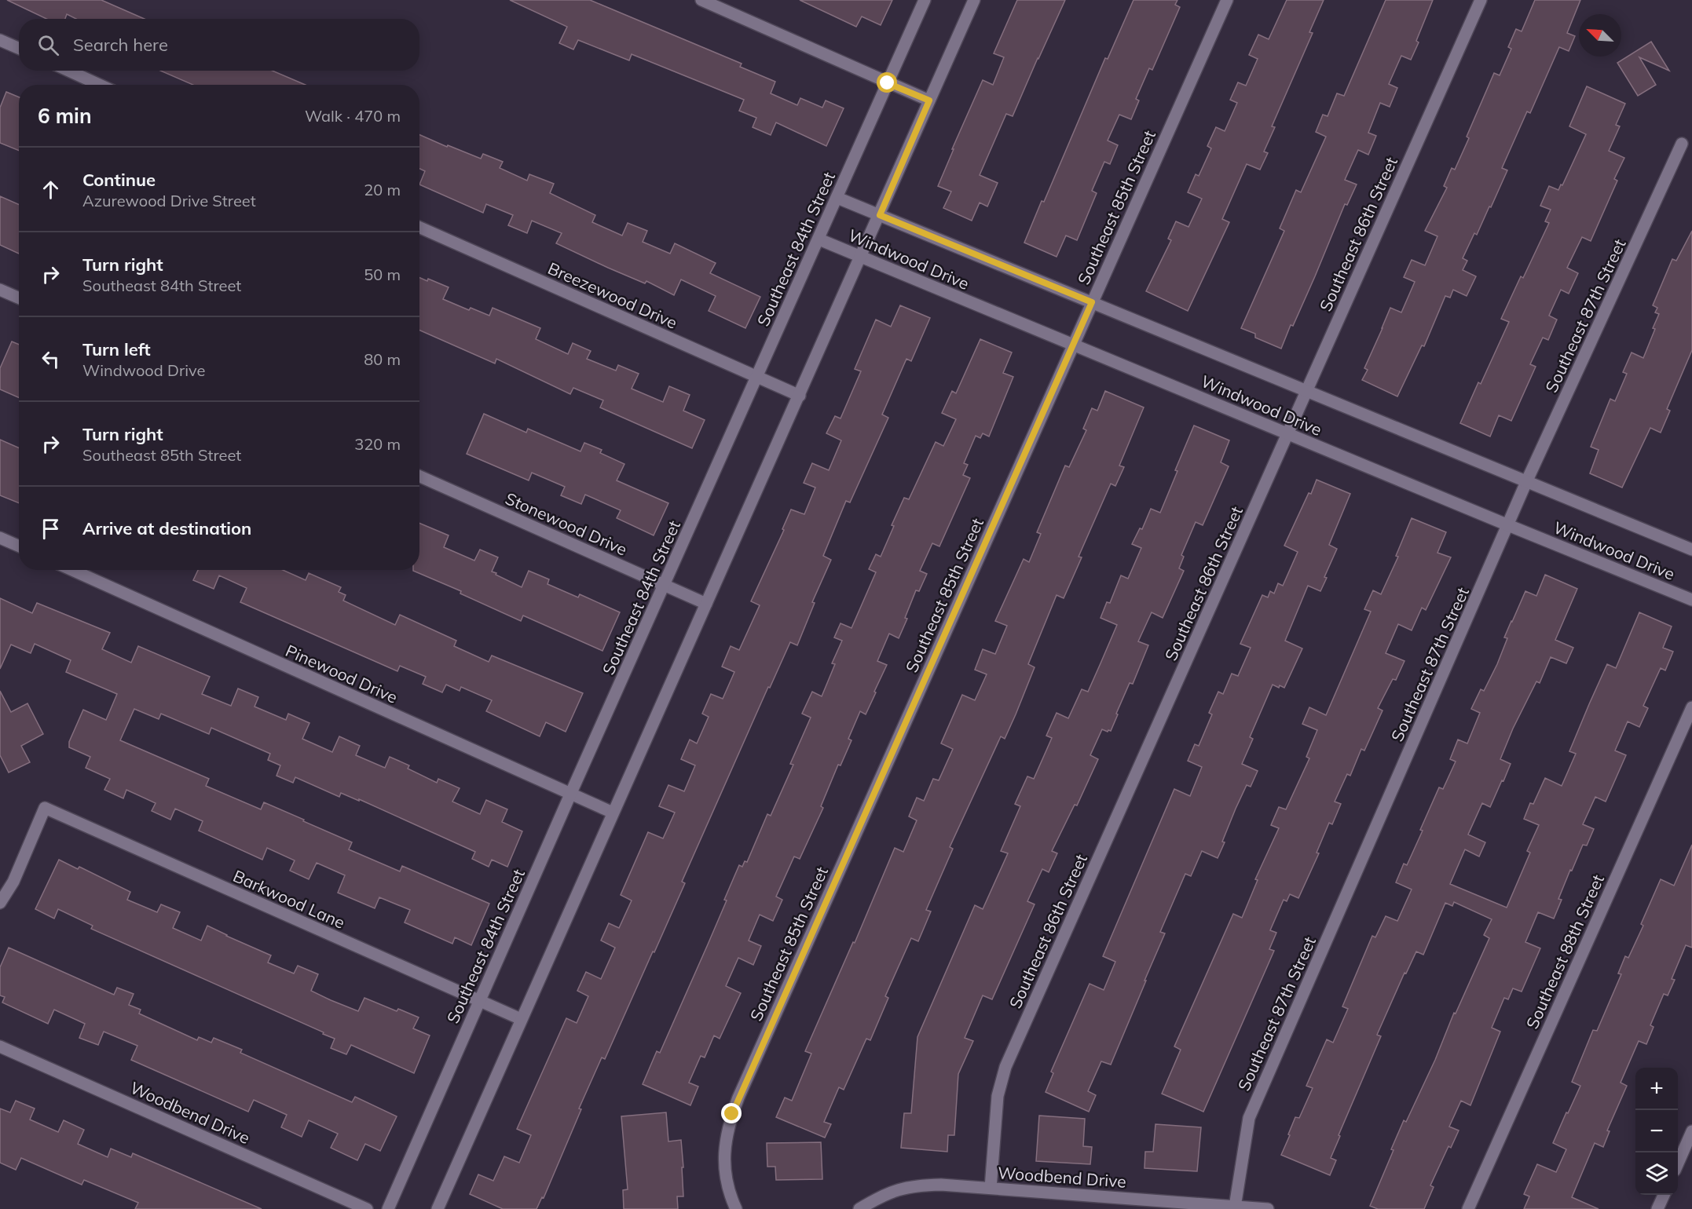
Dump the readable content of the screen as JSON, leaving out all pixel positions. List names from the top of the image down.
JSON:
{
  "streets": {
    "street": [
      "Southeast 85th Street",
      "Southeast 86th Street",
      "Southeast 84th Street",
      "Windwood Drive",
      "Breezewood Drive",
      "Southeast 87th Street",
      "Stonewood Drive",
      "Pinewood Drive",
      "Barkwood Lane",
      "Southeast 88th Street",
      "Woodbend Drive"
    ]
  },
  "crossings": [
    ["Southeast 85th Street", "Windwood Drive"],
    ["Southeast 86th Street", "Windwood Drive"],
    ["Southeast 86th Street", "Woodbend Drive"],
    ["Southeast 84th Street", "Windwood Drive"],
    ["Southeast 84th Street", "Breezewood Drive"],
    ["Southeast 84th Street", "Stonewood Drive"],
    ["Southeast 84th Street", "Pinewood Drive"],
    ["Southeast 84th Street", "Barkwood Lane"],
    ["Windwood Drive", "Southeast 87th Street"],
    ["Southeast 87th Street", "Woodbend Drive"]
  ],
  "north": "top left",
  "page": {
    "search": "Search here",
    "heading": ["6 min", "Walk · 470 m"],
    "list": [
      ["Continue", "Azurewood Drive Street", "20 m"],
      ["Turn right", "Southeast 84th Street", "50 m"],
      ["Turn left", "Windwood Drive", "80 m"],
      ["Turn right", "Southeast 85th Street", "320 m"],
      "Arrive at destination"
    ],
    "map_buttons": ["+", "−"]
  }
}
